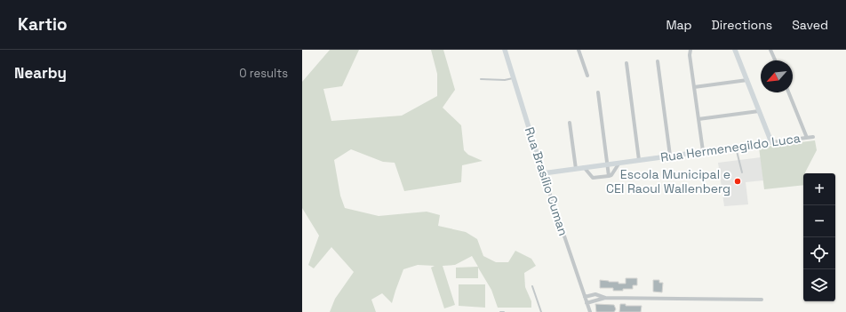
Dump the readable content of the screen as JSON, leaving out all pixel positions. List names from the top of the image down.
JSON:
{
  "streets": {
    "street": ["Rua Hermenegildo Luca", "Rua Brasílio Cuman"]
  },
  "crossings": [
    ["Rua Hermenegildo Luca", "Rua Brasílio Cuman"]
  ],
  "places": ["Escola Municipal e CEI Raoul Wallenberg"],
  "north": "bottom left",
  "page": {
    "header": "Kartio",
    "nav": ["Map", "Directions", "Saved"],
    "heading": ["Nearby", "0 results"],
    "map_buttons": ["+", "−"]
  }
}
